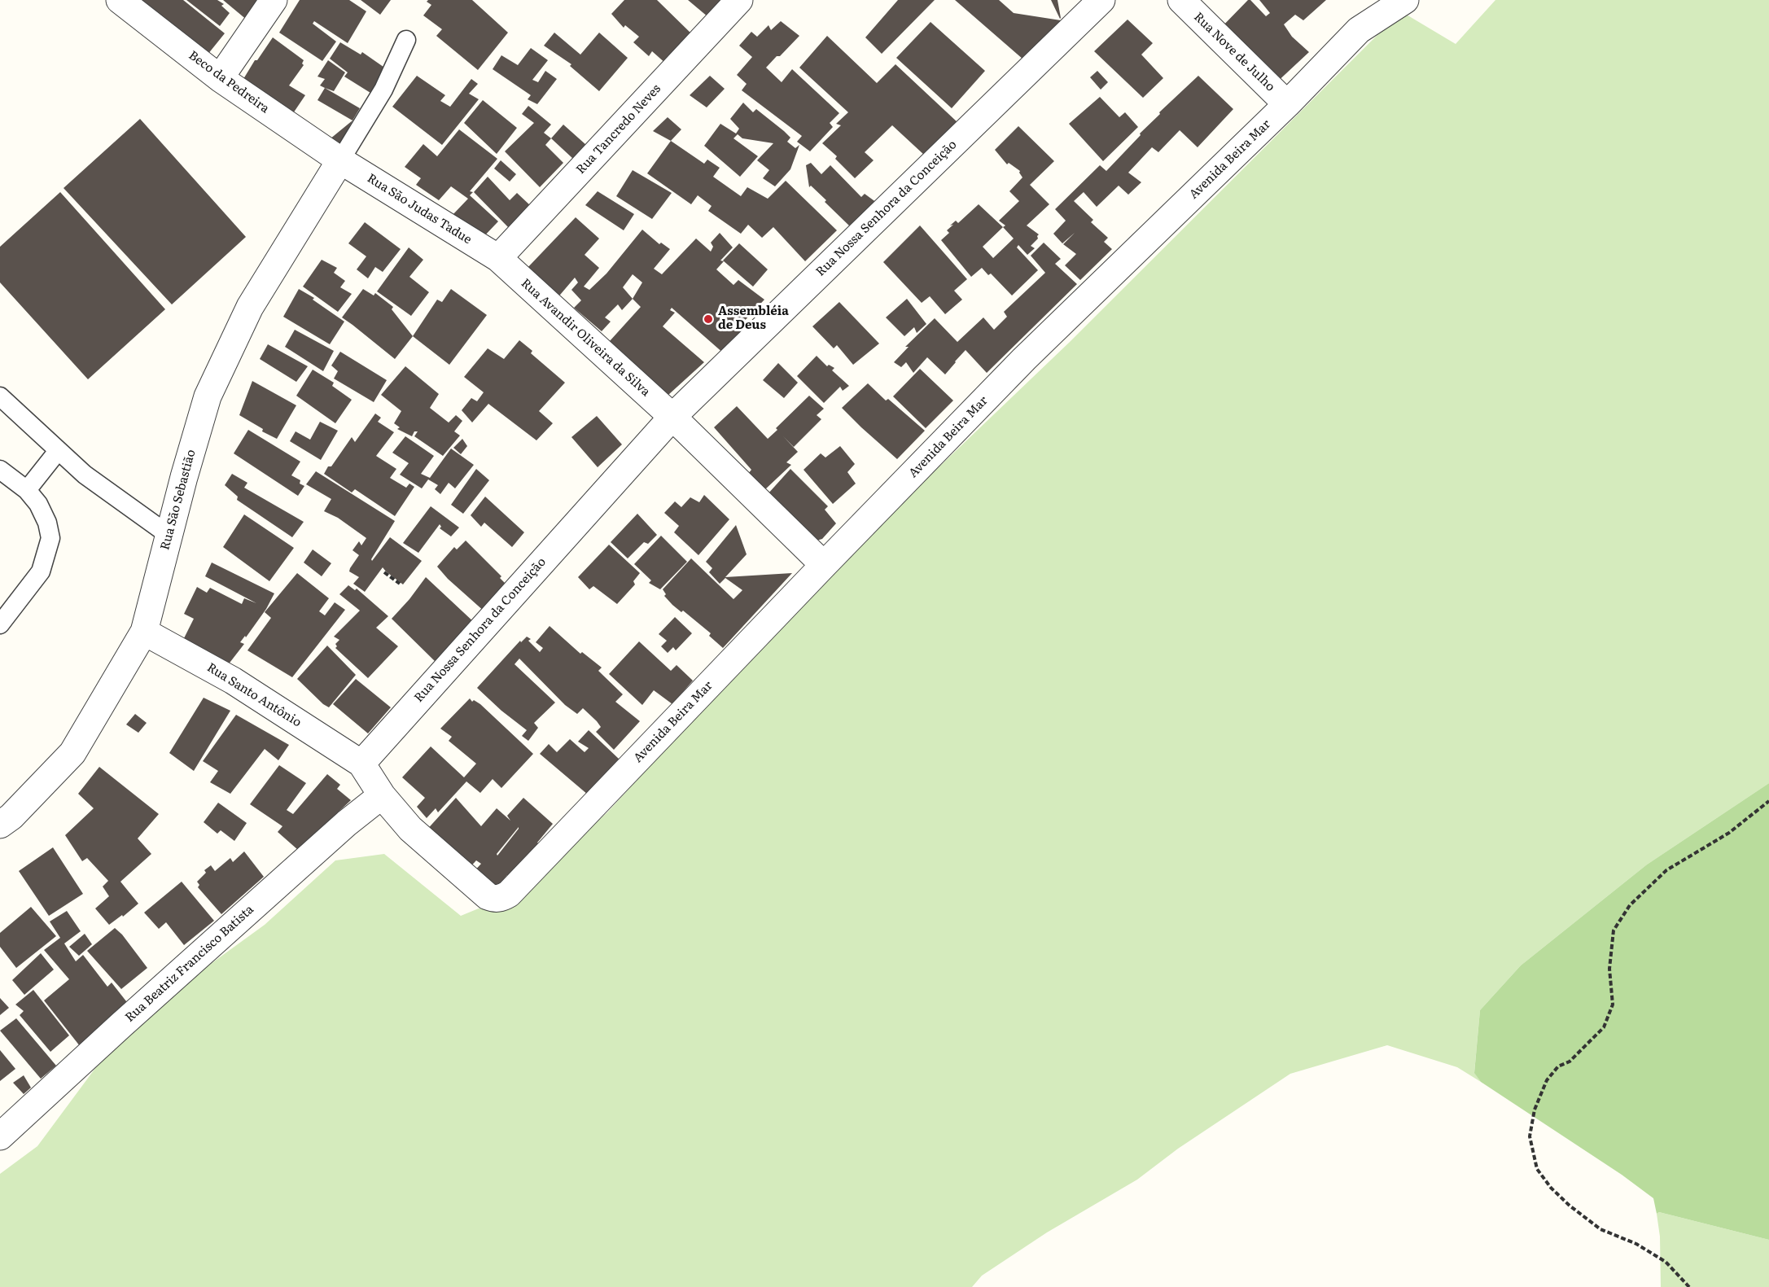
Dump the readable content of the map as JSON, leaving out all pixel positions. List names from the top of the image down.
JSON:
{
  "streets": {
    "street": [
      "Rua Nove de Julho",
      "Beco da Pedreira",
      "Rua Tancredo Neves",
      "Avenida Beira Mar",
      "Rua Nossa Senhora da Conceição",
      "Rua São Judas Tadue",
      "Rua Avandir Oliveira da Silva",
      "Rua São Sebastião",
      "Rua Santo Antônio",
      "Rua Beatriz Francisco Batista"
    ]
  },
  "crossings": [
    ["Rua Nove de Julho", "Avenida Beira Mar"],
    ["Beco da Pedreira", "Rua São Judas Tadue"],
    ["Beco da Pedreira", "Rua São Sebastião"],
    ["Rua Tancredo Neves", "Rua São Judas Tadue"],
    ["Rua Tancredo Neves", "Rua Avandir Oliveira da Silva"],
    ["Avenida Beira Mar", "Rua Avandir Oliveira da Silva"],
    ["Avenida Beira Mar", "Rua Beatriz Francisco Batista"],
    ["Rua Nossa Senhora da Conceição", "Rua Avandir Oliveira da Silva"],
    ["Rua Nossa Senhora da Conceição", "Rua Santo Antônio"],
    ["Rua São Judas Tadue", "Rua Avandir Oliveira da Silva"],
    ["Rua São Judas Tadue", "Rua São Sebastião"],
    ["Rua São Sebastião", "Rua Santo Antônio"]
  ],
  "places": ["Assembléia de Deus"]
}
